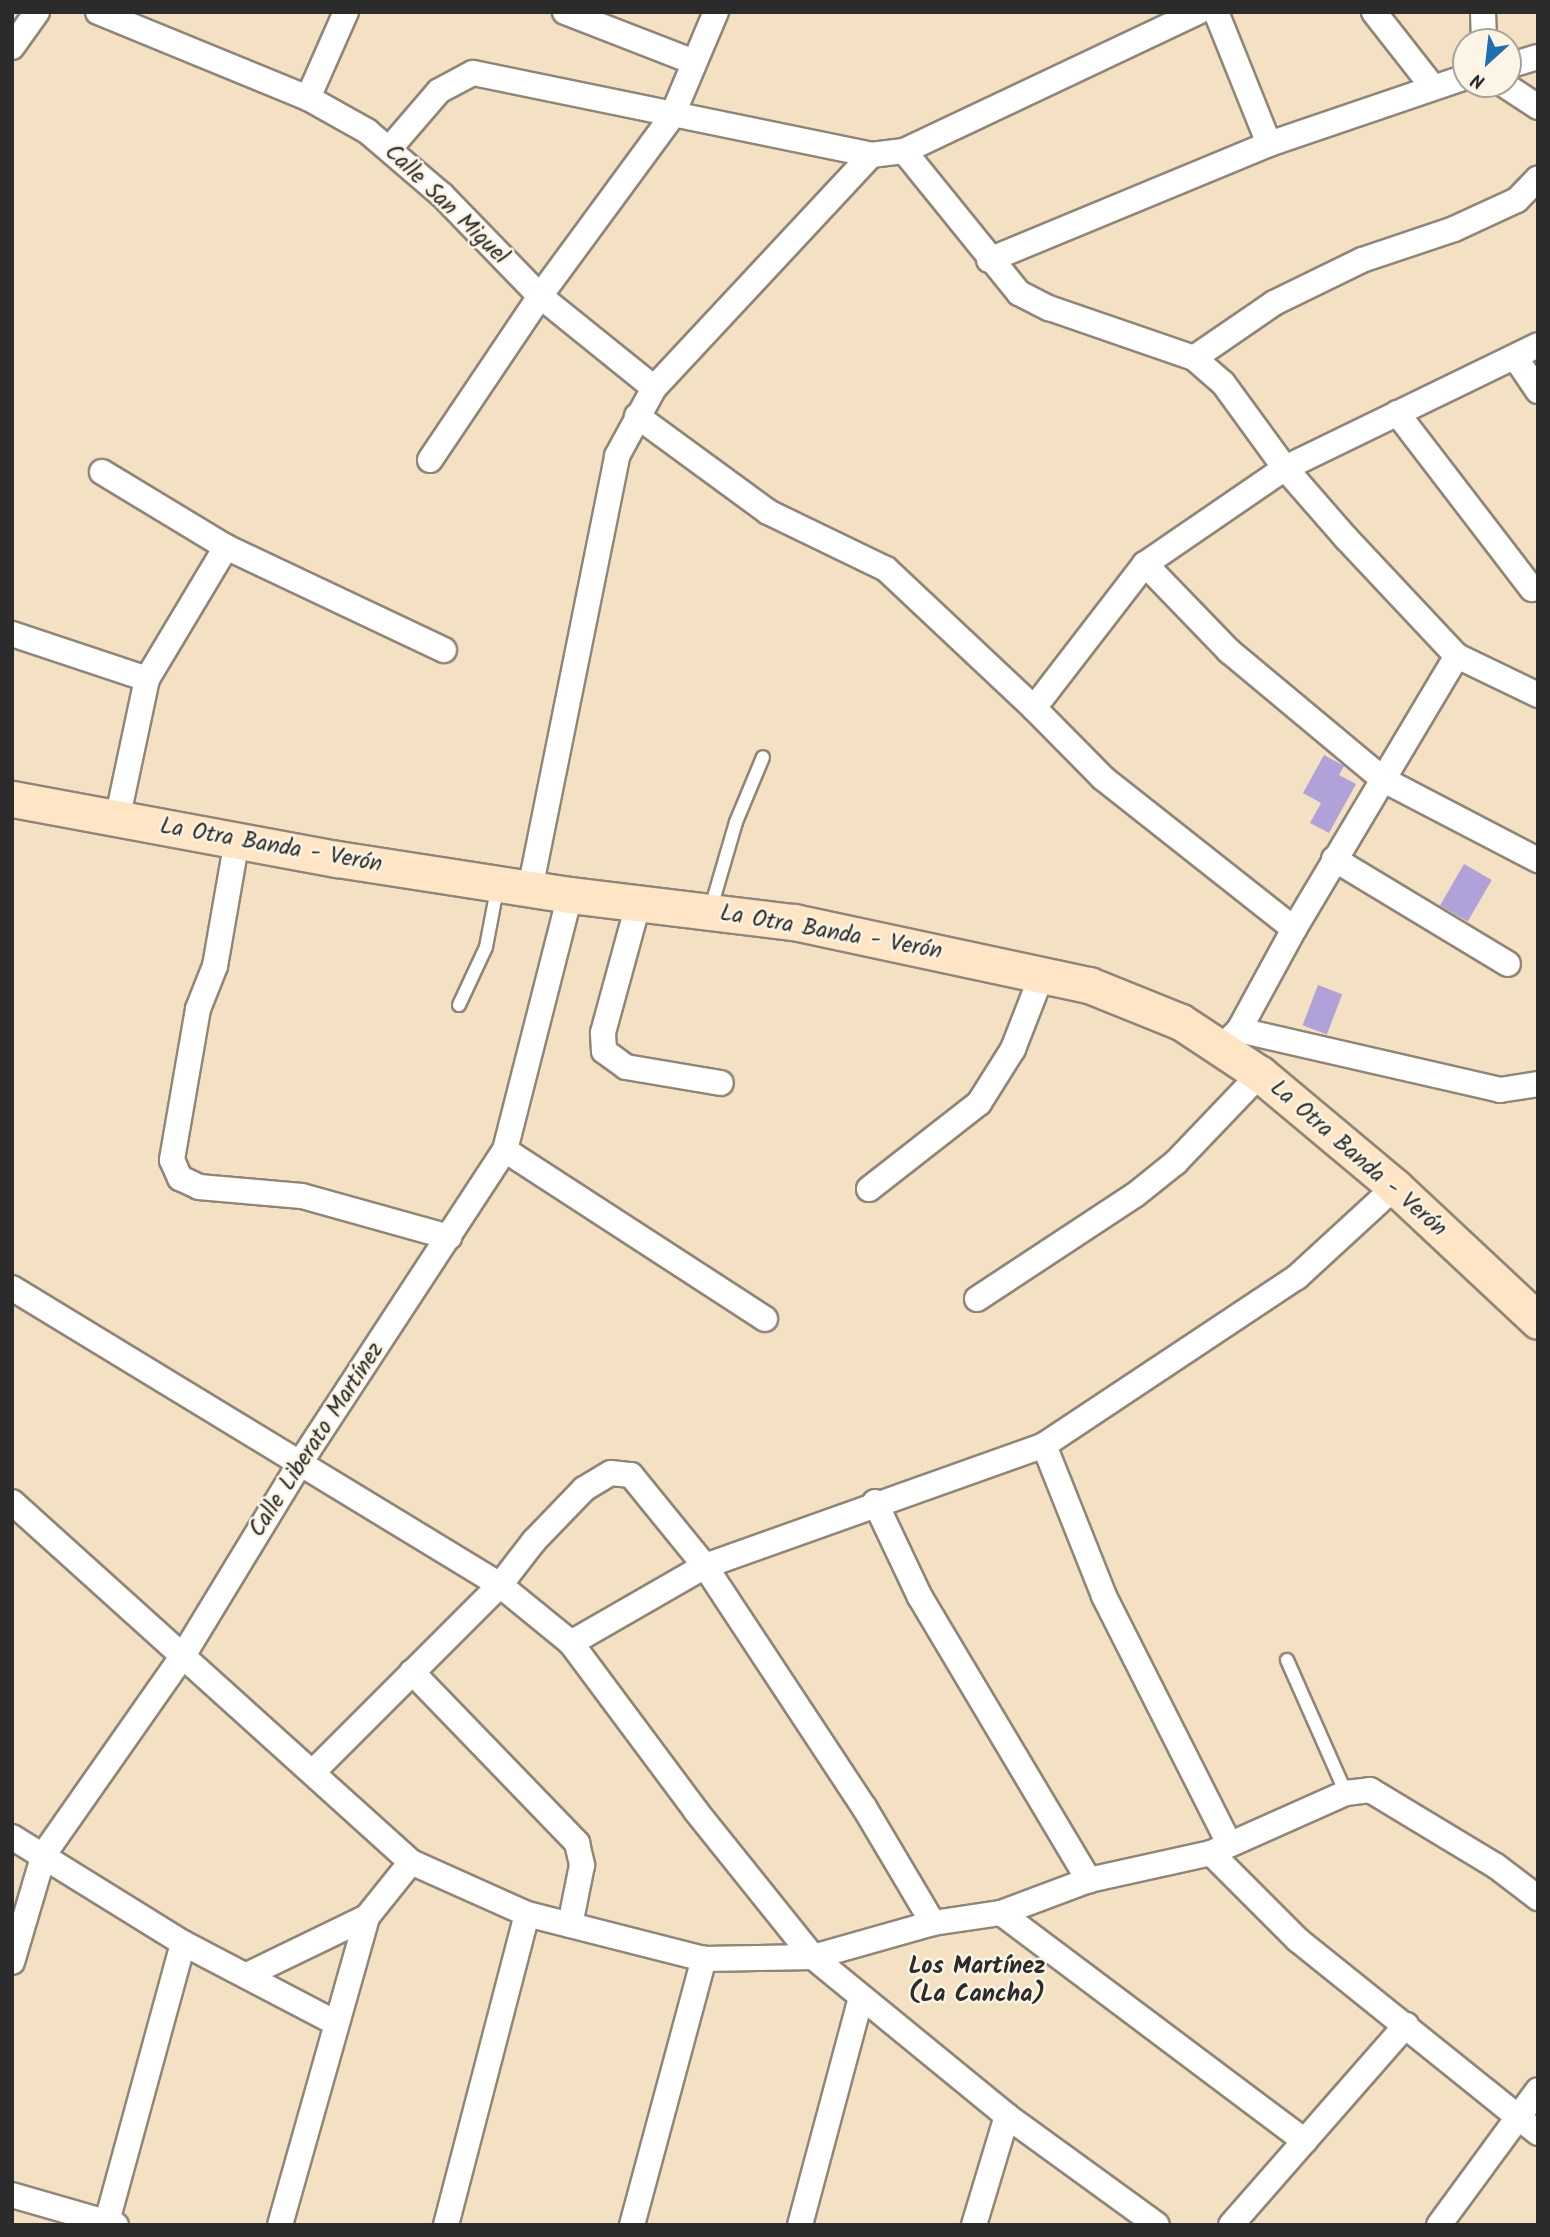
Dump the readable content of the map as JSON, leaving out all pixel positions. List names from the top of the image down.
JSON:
{
  "streets": {
    "main road": ["La Otra Banda - Verón"],
    "street": ["Calle San Miguel", "Calle Liberato Martínez"]
  },
  "crossings": [
    ["La Otra Banda - Verón", "Calle Liberato Martínez"]
  ],
  "districts": ["Los Martínez (La Cancha)"],
  "north": "bottom left"
}
